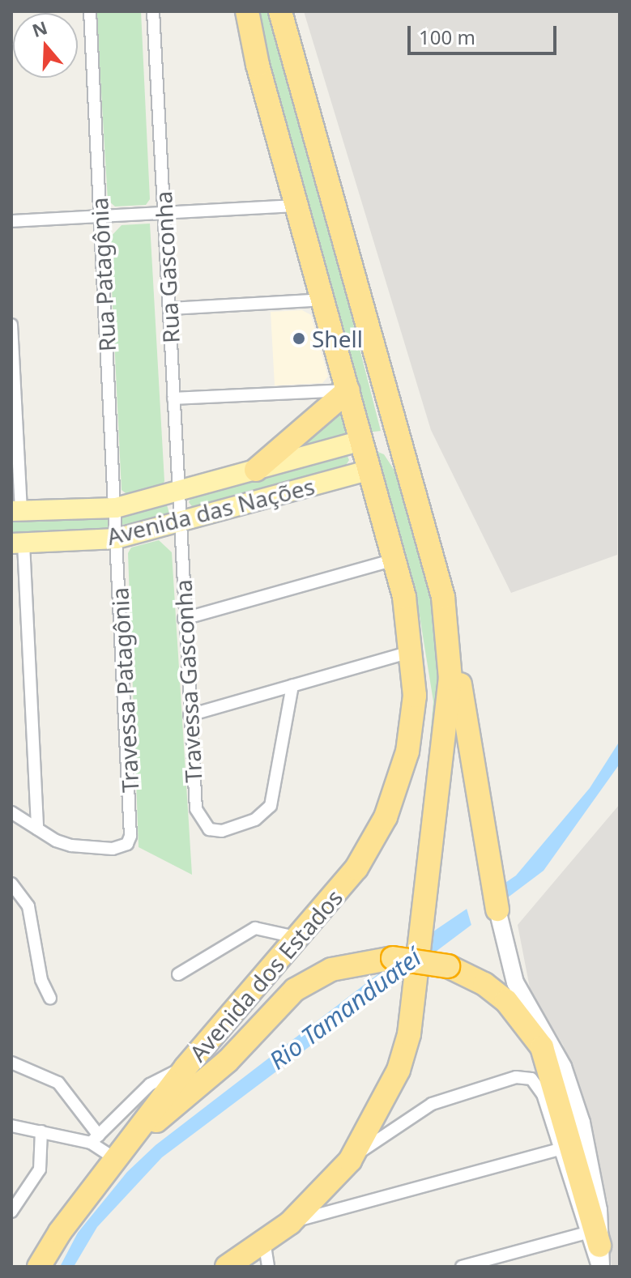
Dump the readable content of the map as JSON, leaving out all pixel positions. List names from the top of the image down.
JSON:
{
  "streets": {
    "highway": ["Avenida dos Estados"],
    "main road": ["Avenida das Nações"],
    "street": [
      "Rua Gasconha",
      "Rua Patagônia",
      "Travessa Gasconha",
      "Travessa Patagônia"
    ]
  },
  "crossings": [
    ["Rua Gasconha", "Avenida das Nações"],
    ["Rua Gasconha", "Travessa Gasconha"],
    ["Rua Patagônia", "Avenida das Nações"],
    ["Rua Patagônia", "Travessa Patagônia"],
    ["Avenida das Nações", "Travessa Gasconha"],
    ["Avenida das Nações", "Travessa Patagônia"],
    ["Avenida das Nações", "Avenida dos Estados"]
  ],
  "water": ["Rio Tamanduateí"],
  "places": ["Shell"],
  "scale_bar": "100 m",
  "north": "top"
}
